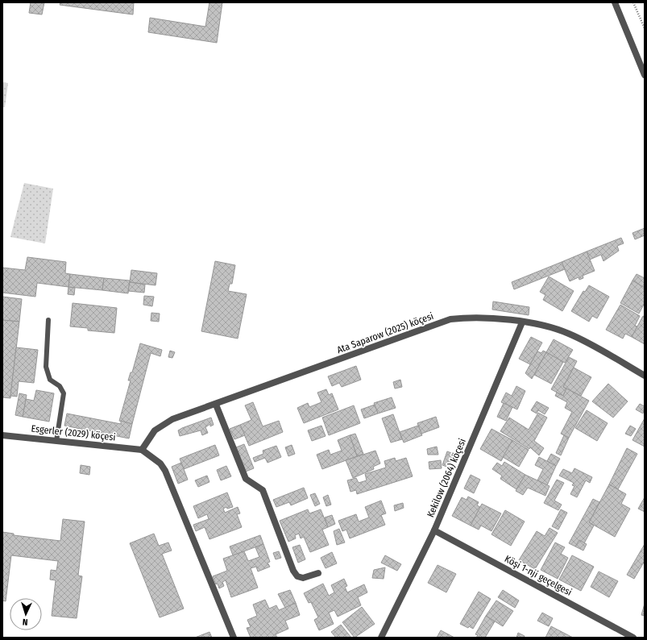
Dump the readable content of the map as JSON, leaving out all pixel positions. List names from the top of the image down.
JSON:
{
  "streets": {
    "street": [
      "Ata Saparow (2025) köçesi",
      "Esgerler (2029) köçesi",
      "Kekilow (2064) köçesi",
      "Köşi 1-nji geçelgesi"
    ]
  },
  "crossings": [
    ["Ata Saparow (2025) köçesi", "Esgerler (2029) köçesi"],
    ["Ata Saparow (2025) köçesi", "Kekilow (2064) köçesi"],
    ["Kekilow (2064) köçesi", "Köşi 1-nji geçelgesi"]
  ],
  "north": "bottom"
}
